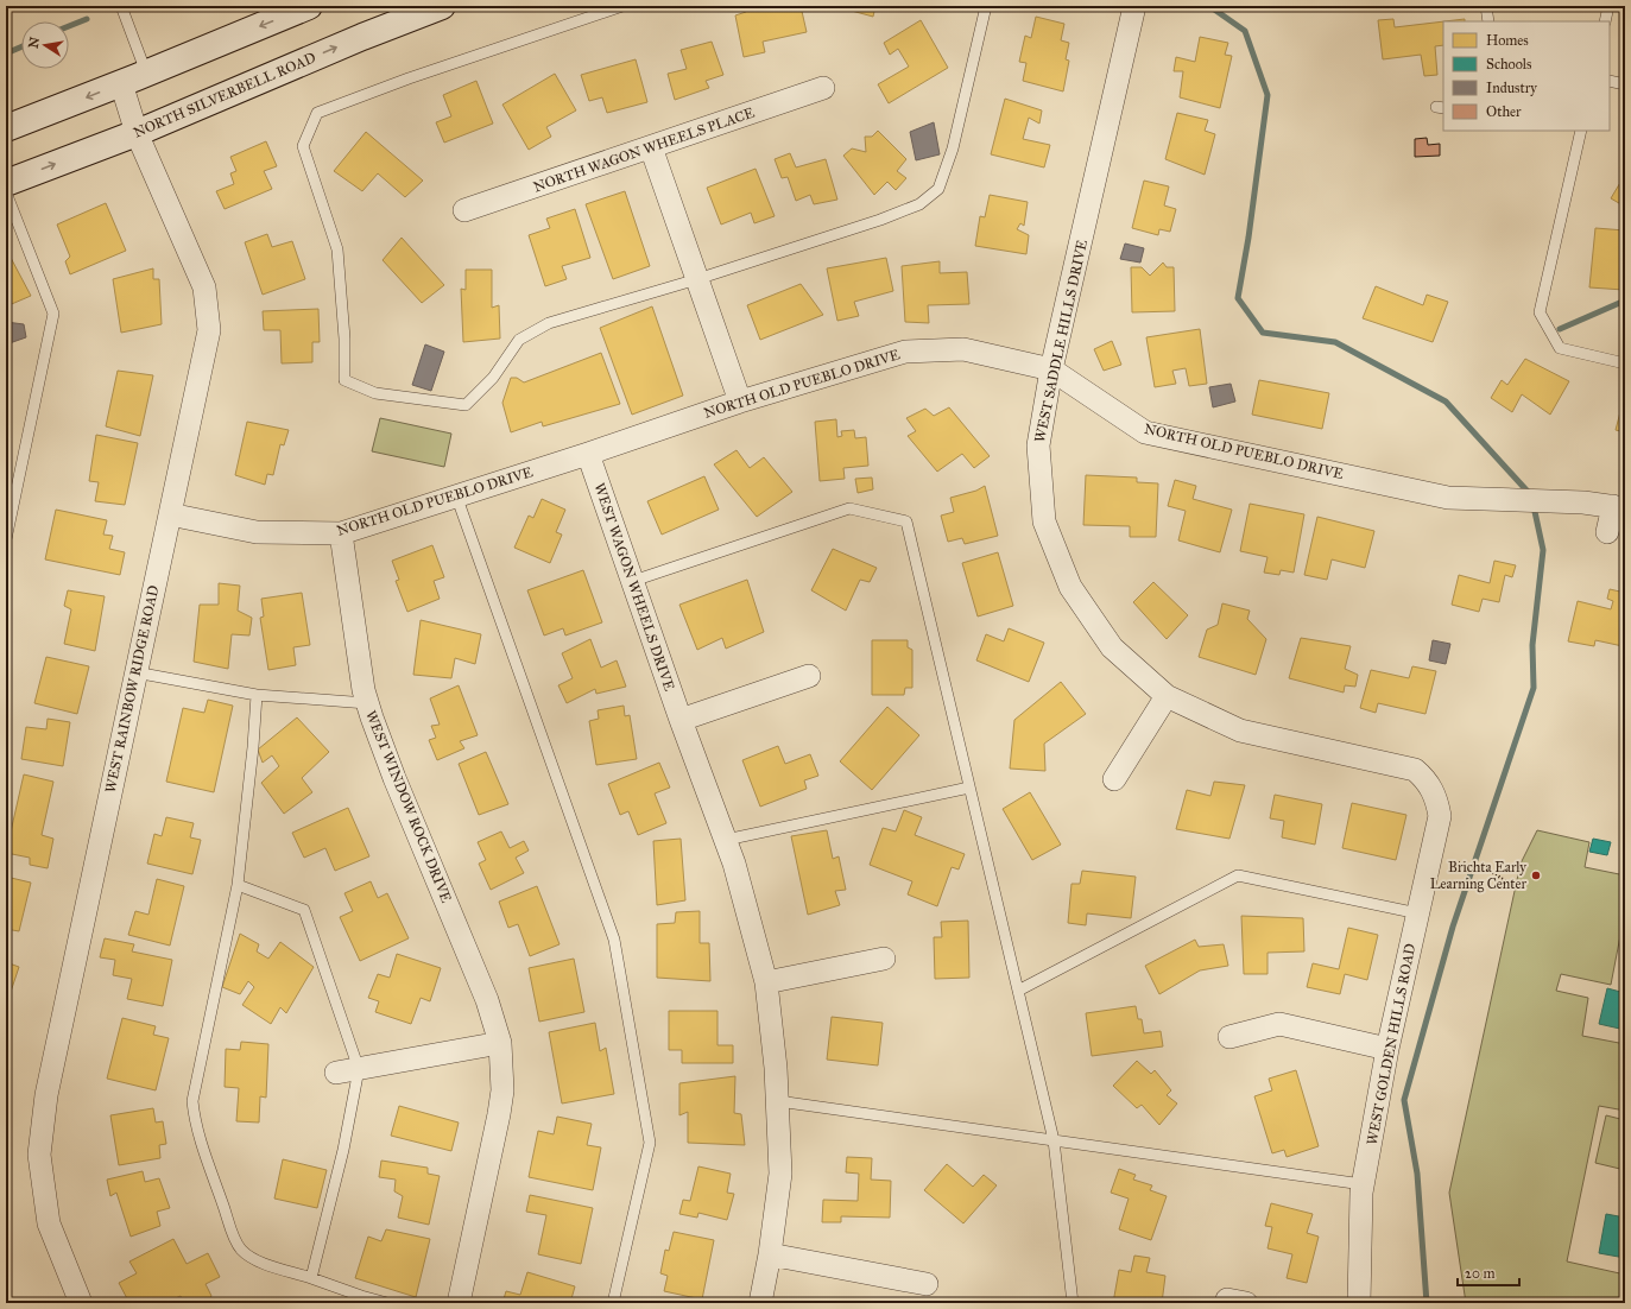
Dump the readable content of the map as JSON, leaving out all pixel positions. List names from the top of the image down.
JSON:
{
  "streets": {
    "main road": ["NORTH SILVERBELL ROAD"],
    "street": [
      "NORTH WAGON WHEELS PLACE",
      "WEST SADDLE HILLS DRIVE",
      "NORTH OLD PUEBLO DRIVE",
      "WEST WAGON WHEELS DRIVE",
      "WEST RAINBOW RIDGE ROAD",
      "WEST WINDOW ROCK DRIVE",
      "WEST GOLDEN HILLS ROAD"
    ]
  },
  "crossings": [
    ["NORTH SILVERBELL ROAD", "WEST RAINBOW RIDGE ROAD"],
    ["WEST SADDLE HILLS DRIVE", "NORTH OLD PUEBLO DRIVE"],
    ["WEST SADDLE HILLS DRIVE", "WEST GOLDEN HILLS ROAD"],
    ["NORTH OLD PUEBLO DRIVE", "WEST WAGON WHEELS DRIVE"],
    ["NORTH OLD PUEBLO DRIVE", "WEST RAINBOW RIDGE ROAD"],
    ["NORTH OLD PUEBLO DRIVE", "WEST WINDOW ROCK DRIVE"]
  ],
  "places": ["Brichta Early Learning Center"],
  "legend": [
    "Homes",
    "Schools",
    "Industry",
    "Other"
  ],
  "scale_bar": "20 m",
  "north": "left"
}
